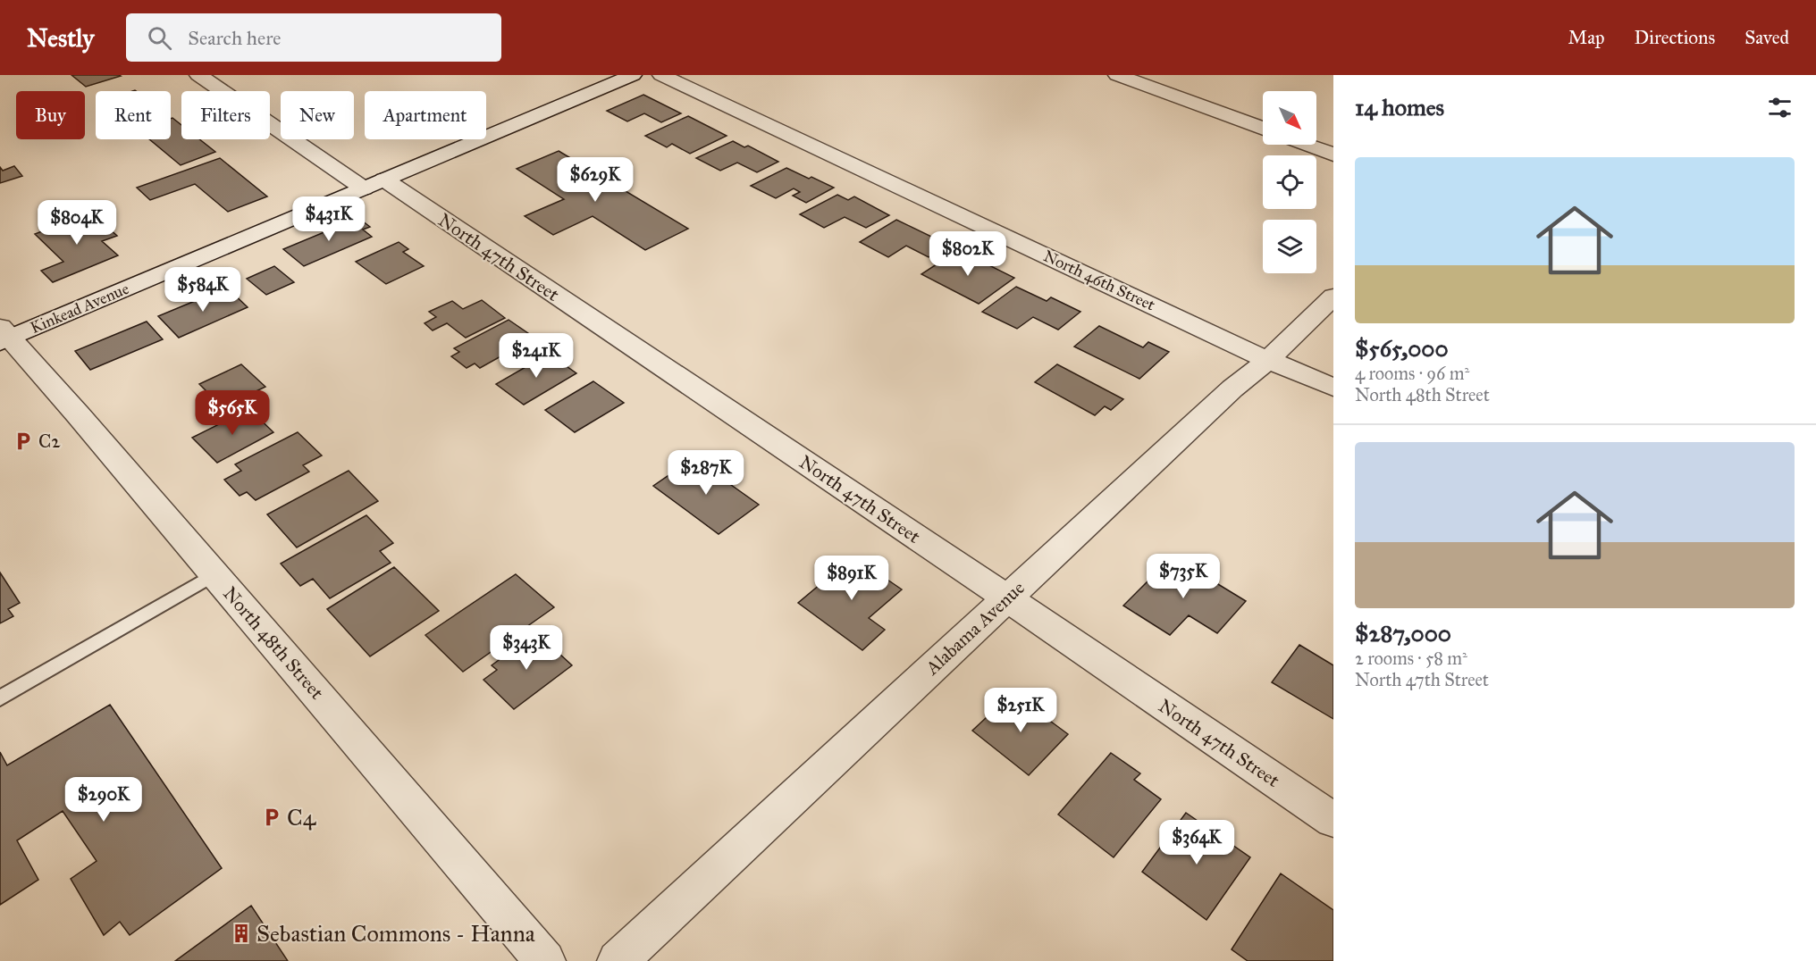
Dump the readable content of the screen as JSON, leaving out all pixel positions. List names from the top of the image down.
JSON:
{
  "streets": {
    "street": [
      "North 47th Street",
      "North 46th Street",
      "Kinkead Avenue",
      "Alabama Avenue",
      "North 48th Street"
    ]
  },
  "crossings": [
    ["North 47th Street", "Kinkead Avenue"],
    ["North 47th Street", "Alabama Avenue"],
    ["North 46th Street", "Alabama Avenue"],
    ["Kinkead Avenue", "North 48th Street"]
  ],
  "places": {
    "parking": ["C2", "C4"],
    "building": ["Sebastian Commons - Hanna"]
  },
  "north": "bottom right",
  "page": {
    "header": "Nestly",
    "search": "Search here",
    "nav": ["Map", "Directions", "Saved"],
    "heading": "14 homes",
    "chip": [
      "Buy",
      "Rent",
      "Filters",
      "New",
      "Apartment"
    ],
    "list": [
      {
        "name": "$565,000",
        "note": "4 rooms · 96 m² · North 48th Street"
      },
      {
        "name": "$287,000",
        "note": "2 rooms · 58 m² · North 47th Street"
      }
    ],
    "price": [
      "$629K",
      "$431K",
      "$804K",
      "$802K",
      "$584K",
      "$241K",
      "$565K",
      "$287K",
      "$735K",
      "$891K",
      "$343K",
      "$251K",
      "$290K",
      "$364K"
    ]
  }
}
